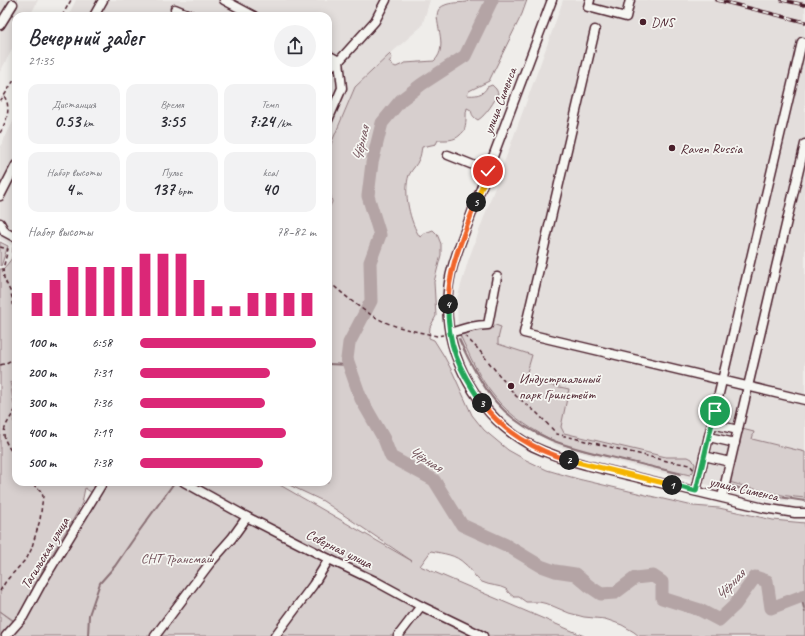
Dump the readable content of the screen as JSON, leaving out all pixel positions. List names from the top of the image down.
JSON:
{
  "streets": {
    "street": ["улица Сименса", "Северная улица", "Тагильская улица"]
  },
  "water": ["Чёрная"],
  "parks": ["СНТ Трансмаш"],
  "places": ["DNS", "Raven Russia", "Индустриальный парк Гринстейт"],
  "page": {
    "heading": ["Вечерний забег", "21:35"],
    "stats": [
      ["Дистанция", "0.53 km"],
      ["Время", "3:55"],
      ["Темп", "7:24 /km"],
      ["Набор высоты", "4 m"],
      ["Пульс", "137 bpm"],
      ["kcal", "40"]
    ],
    "pins": [
      "5",
      "4",
      "3",
      "2",
      "1"
    ],
    "chart": ["Набор высоты", "78–82 m"],
    "list": [
      {
        "name": "100 m",
        "note": "6:58"
      },
      {
        "name": "200 m",
        "note": "7:31"
      },
      {
        "name": "300 m",
        "note": "7:36"
      },
      {
        "name": "400 m",
        "note": "7:19"
      },
      {
        "name": "500 m",
        "note": "7:38"
      }
    ]
  }
}
